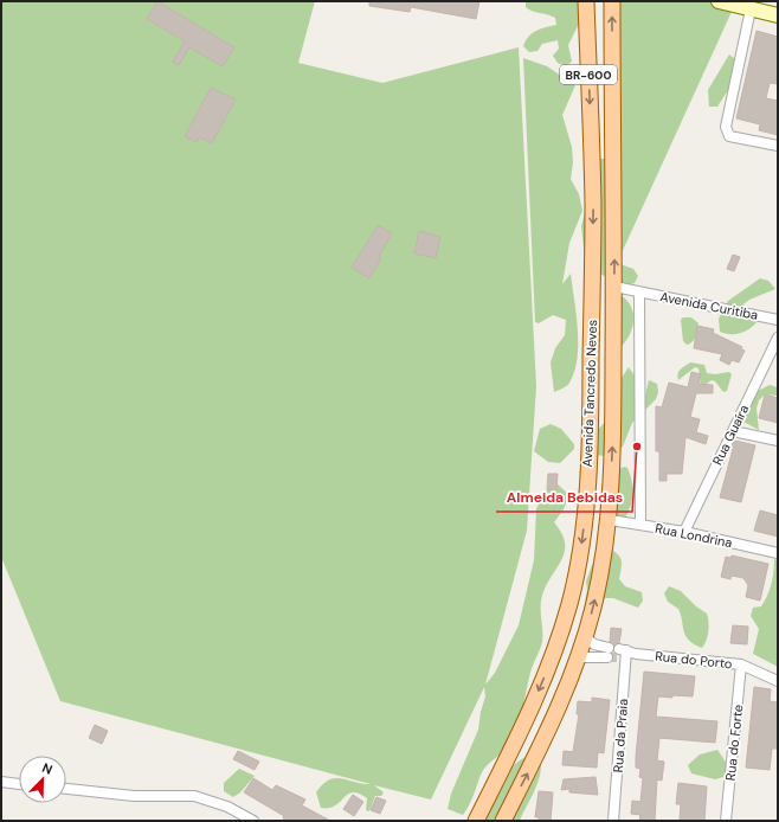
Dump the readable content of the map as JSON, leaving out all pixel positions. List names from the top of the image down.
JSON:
{
  "streets": {
    "main road": ["BR-600", "Avenida Tancredo Neves"],
    "street": [
      "Avenida Curitiba",
      "Rua Guaíra",
      "Rua Londrina",
      "Rua do Porto",
      "Rua da Praia",
      "Rua do Forte"
    ]
  },
  "crossings": [
    ["Avenida Curitiba", "Avenida Tancredo Neves"],
    ["Avenida Tancredo Neves", "Rua Londrina"],
    ["Rua Guaíra", "Rua Londrina"],
    ["Rua do Porto", "Rua da Praia"],
    ["Rua do Porto", "Rua do Forte"]
  ],
  "places": ["Almeida Bebidas"],
  "north": "top right"
}
